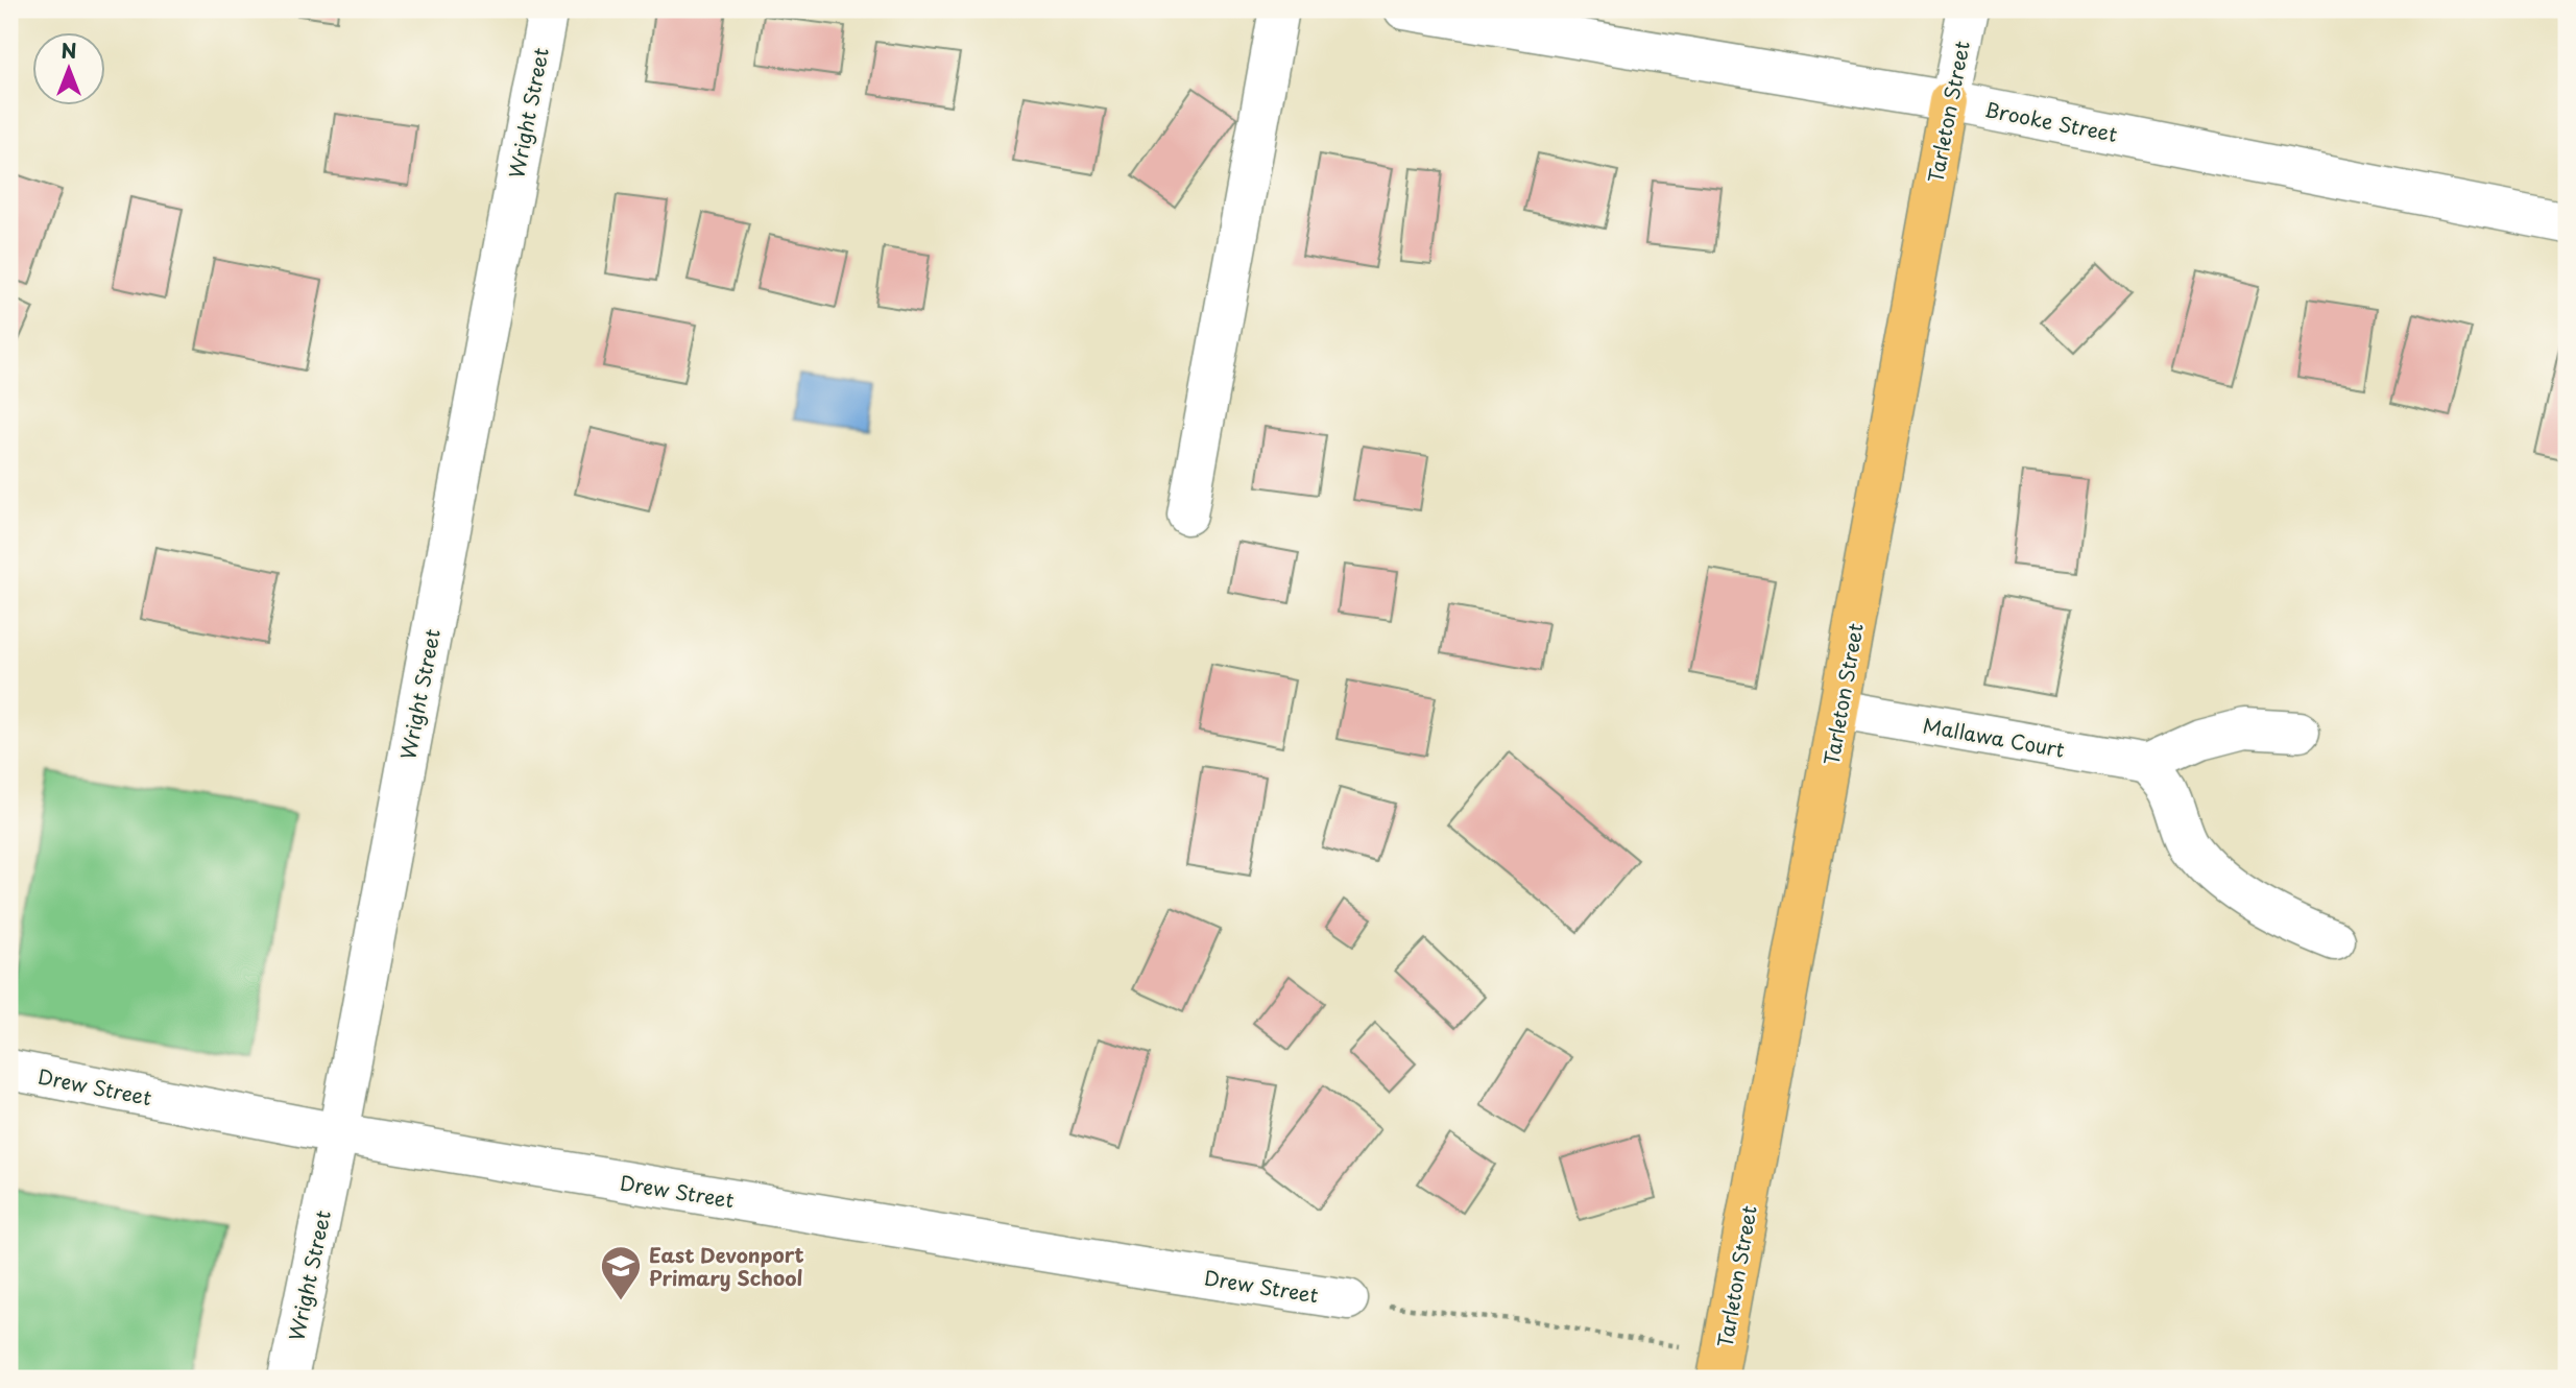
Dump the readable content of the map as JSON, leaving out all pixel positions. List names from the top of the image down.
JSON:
{
  "streets": {
    "main road": ["Tarleton Street"],
    "street": [
      "Wright Street",
      "Brooke Street",
      "Mallawa Court",
      "Drew Street"
    ]
  },
  "crossings": [
    ["Tarleton Street", "Brooke Street"],
    ["Tarleton Street", "Mallawa Court"],
    ["Wright Street", "Drew Street"]
  ],
  "places": {
    "school or university": ["East Devonport Primary School"]
  },
  "north": "top"
}
